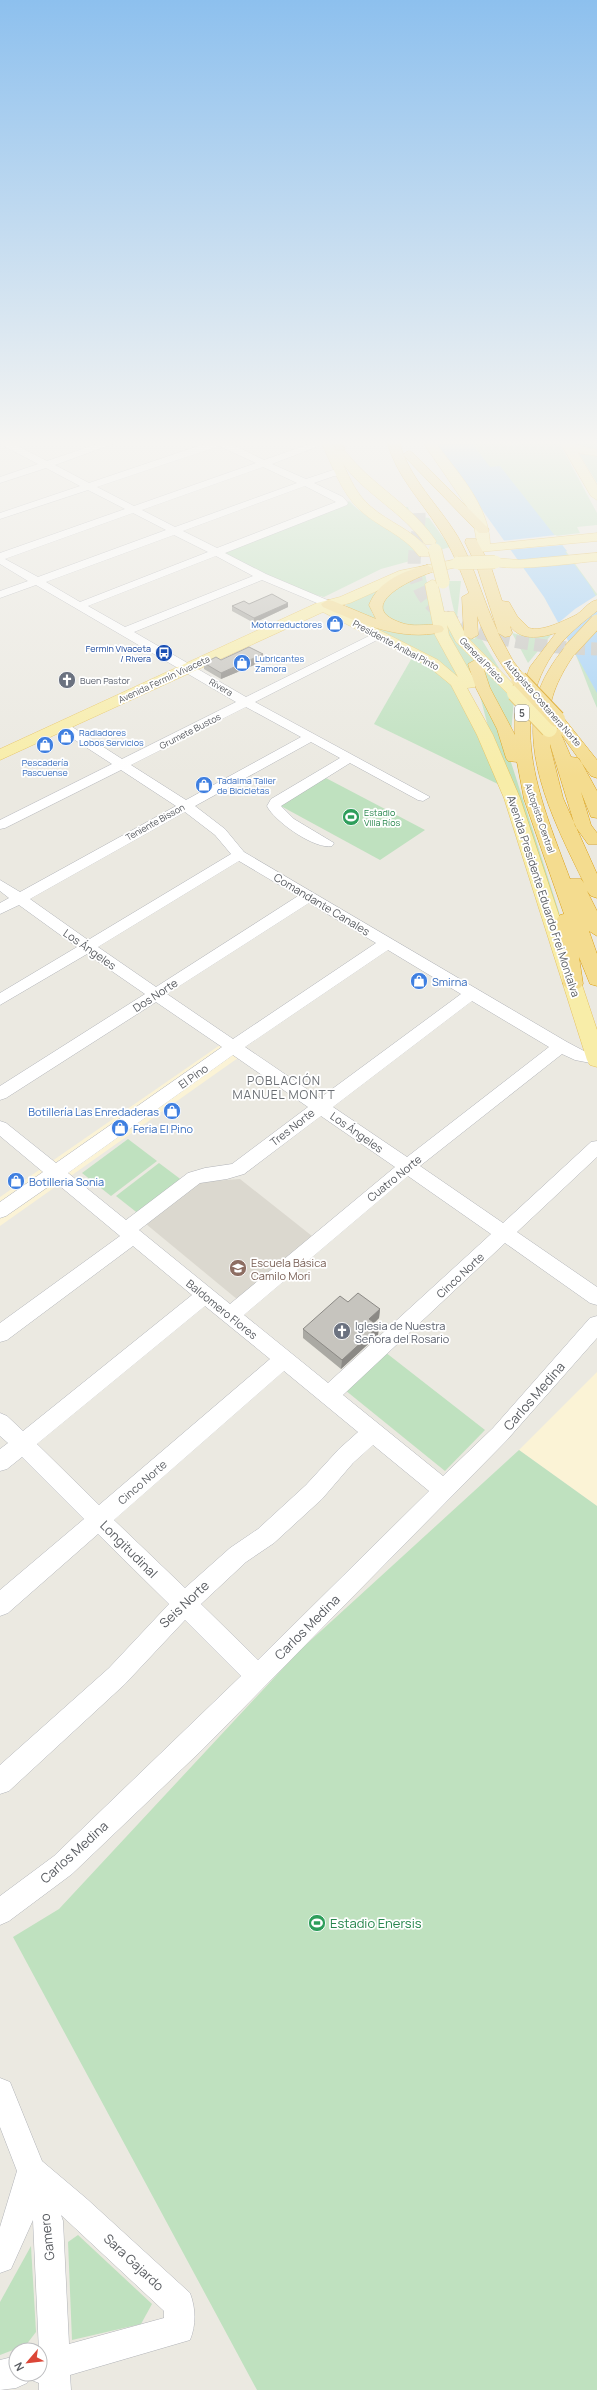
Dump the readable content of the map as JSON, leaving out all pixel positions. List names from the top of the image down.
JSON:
{
  "streets": {
    "highway": ["Autopista Costanera Norte", "5", "Autopista Central"],
    "main road": [
      "Presidente Aníbal Pinto",
      "General Prieto",
      "Avenida Fermín Vivaceta",
      "Avenida Presidente Eduardo Frei Montalva"
    ],
    "street": [
      "Rivera",
      "Grumete Bustos",
      "Teniente Bisson",
      "Comandante Canales",
      "Los Ángeles",
      "Dos Norte",
      "El Pino",
      "Tres Norte",
      "Cuatro Norte",
      "Cinco Norte",
      "Baldomero Flores",
      "Carlos Medina",
      "Longitudinal",
      "Seis Norte",
      "Gamero",
      "Sara Gajardo"
    ]
  },
  "crossings": [
    ["Presidente Aníbal Pinto", "General Prieto"],
    ["Presidente Aníbal Pinto", "Avenida Fermín Vivaceta"],
    ["Presidente Aníbal Pinto", "Grumete Bustos"],
    ["Presidente Aníbal Pinto", "Avenida Presidente Eduardo Frei Montalva"],
    ["General Prieto", "Autopista Costanera Norte"],
    ["General Prieto", "Avenida Presidente Eduardo Frei Montalva"],
    ["Avenida Fermín Vivaceta", "Rivera"],
    ["Avenida Fermín Vivaceta", "Comandante Canales"],
    ["Rivera", "Grumete Bustos"],
    ["Rivera", "Teniente Bisson"],
    ["Grumete Bustos", "Comandante Canales"],
    ["Teniente Bisson", "Comandante Canales"],
    ["Teniente Bisson", "Los Ángeles"],
    ["Avenida Presidente Eduardo Frei Montalva", "Comandante Canales"],
    ["Comandante Canales", "Dos Norte"],
    ["Comandante Canales", "El Pino"],
    ["Comandante Canales", "Tres Norte"],
    ["Comandante Canales", "Cuatro Norte"],
    ["Los Ángeles", "Dos Norte"],
    ["Los Ángeles", "El Pino"],
    ["Los Ángeles", "Tres Norte"],
    ["Los Ángeles", "Cuatro Norte"],
    ["Los Ángeles", "Cinco Norte"],
    ["El Pino", "Baldomero Flores"],
    ["Tres Norte", "Baldomero Flores"],
    ["Cuatro Norte", "Baldomero Flores"],
    ["Cinco Norte", "Baldomero Flores"],
    ["Cinco Norte", "Longitudinal"],
    ["Baldomero Flores", "Carlos Medina"],
    ["Baldomero Flores", "Seis Norte"],
    ["Carlos Medina", "Longitudinal"],
    ["Longitudinal", "Seis Norte"],
    ["Gamero", "Sara Gajardo"]
  ],
  "districts": ["POBLACIÓN MANUEL MONTT"],
  "places": {
    "shop": [
      "Motorreductores",
      "Lubricantes Zamora",
      "Radiadores Lobos Servicios",
      "Pescadería Pascuense",
      "Tadaima Taller de Bicicletas",
      "Smirna",
      "Botillería Las Enredaderas",
      "Feria El Pino",
      "Botilleria Sonia"
    ],
    "bus stop": ["Fermin Vivaceta / Rivera"],
    "church": ["Buen Pastor", "Iglesia de Nuestra Señora del Rosario"],
    "sports": ["Estadio Villa Ríos", "Estadio Enersis"],
    "school or university": ["Escuela Básica Camilo Mori"]
  },
  "north": "bottom left"
}
